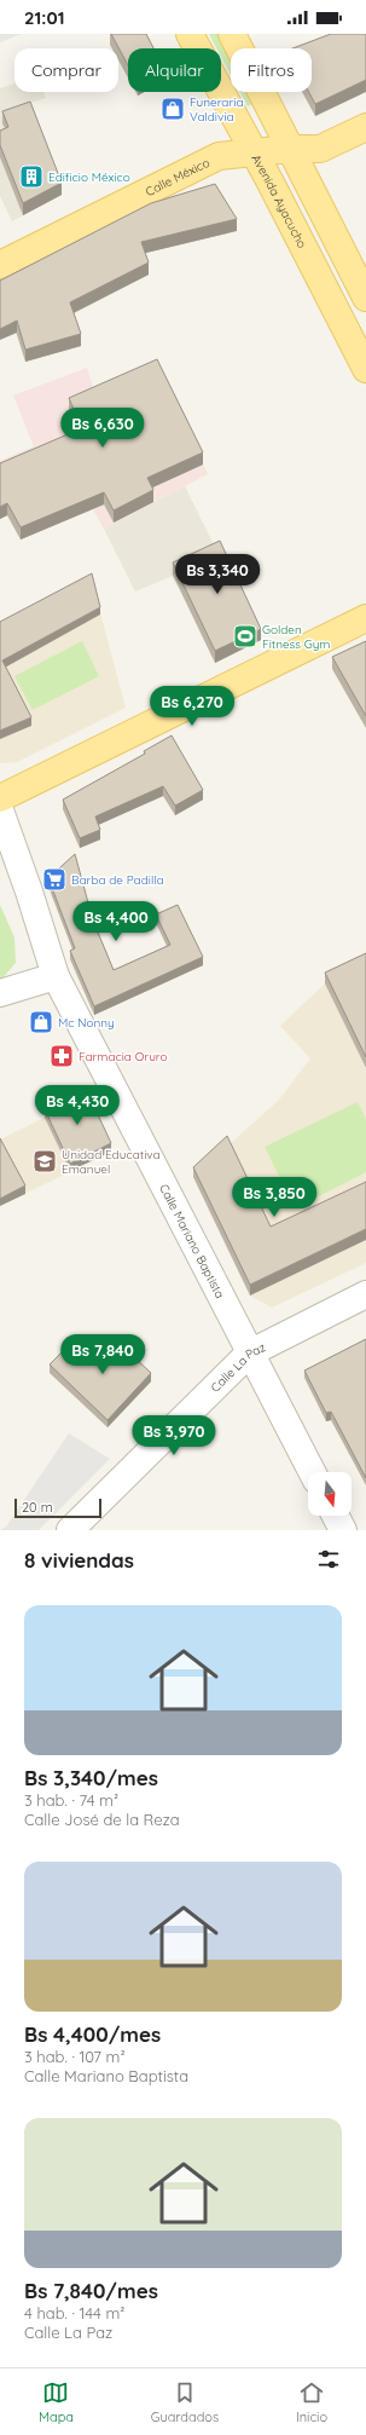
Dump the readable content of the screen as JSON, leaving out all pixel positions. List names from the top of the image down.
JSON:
{
  "streets": {
    "main road": ["Calle México", "Avenida Ayacucho"],
    "street": ["Calle Mariano Baptista", "Calle La Paz"]
  },
  "crossings": [
    ["Calle México", "Avenida Ayacucho"],
    ["Calle Mariano Baptista", "Calle La Paz"]
  ],
  "places": {
    "shop": ["Funeraria Valdivia", "Mc Nonny"],
    "building": ["Edificio México"],
    "sports": ["Golden Fitness Gym"],
    "supermarket": ["Barba de Padilla"],
    "pharmacy": ["Farmacia Oruro"],
    "school or university": ["Unidad Educativa Emanuel"]
  },
  "scale_bar": "20 m",
  "north": "bottom",
  "page": {
    "status": "21:01",
    "chip": ["Comprar", "Alquilar", "Filtros"],
    "price": [
      "Bs 6,630",
      "Bs 3,340",
      "Bs 6,270",
      "Bs 4,400",
      "Bs 4,430",
      "Bs 3,850",
      "Bs 7,840",
      "Bs 3,970"
    ],
    "scale": "20 m",
    "heading": "8 viviendas",
    "list": [
      {
        "name": "Bs 3,340/mes",
        "note": "3 hab. · 74 m² · Calle José de la Reza"
      },
      {
        "name": "Bs 4,400/mes",
        "note": "3 hab. · 107 m² · Calle Mariano Baptista"
      },
      {
        "name": "Bs 7,840/mes",
        "note": "4 hab. · 144 m² · Calle La Paz"
      }
    ],
    "tabs": ["Mapa", "Guardados", "Inicio"]
  }
}
